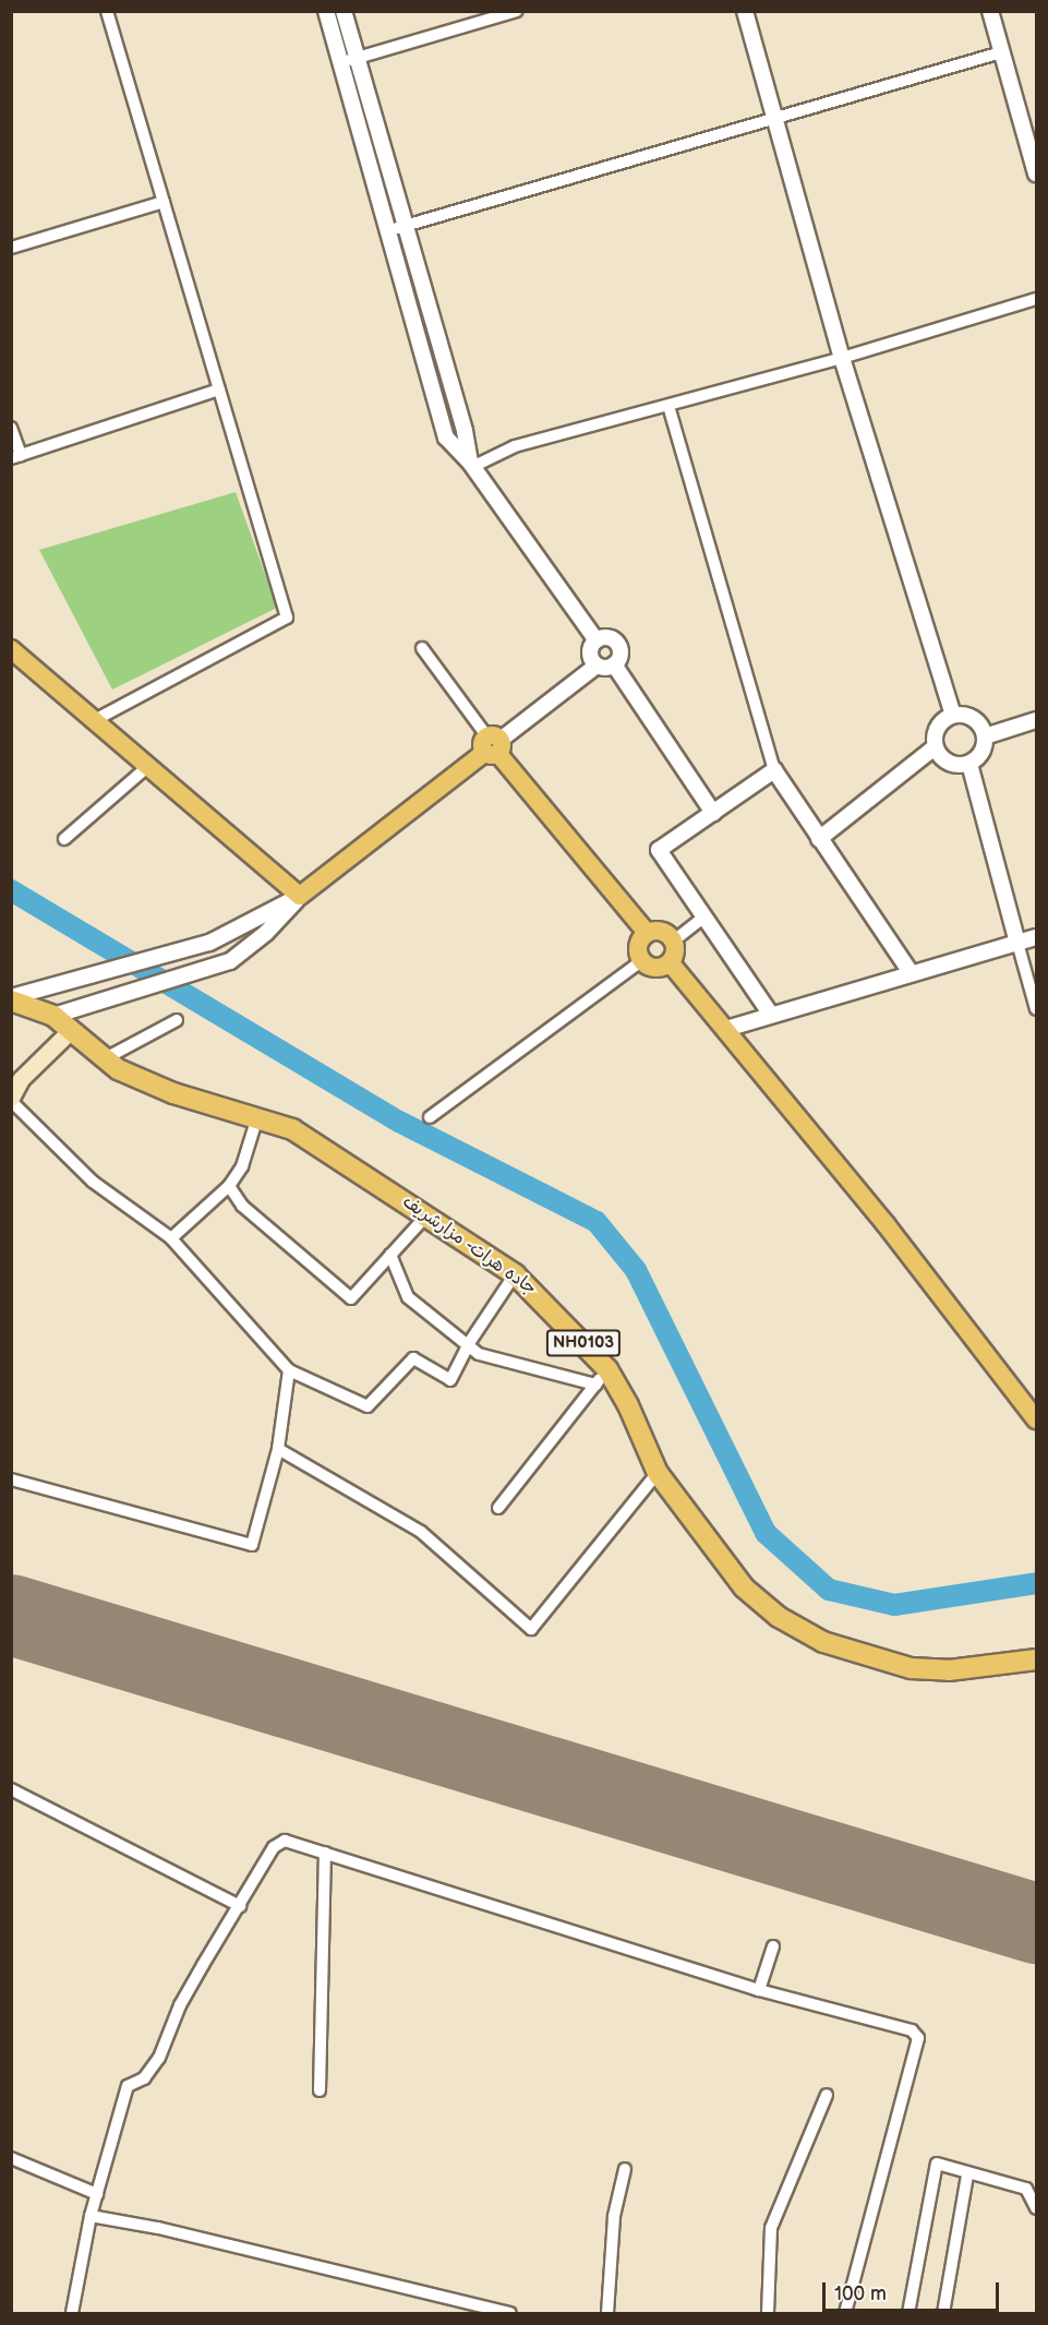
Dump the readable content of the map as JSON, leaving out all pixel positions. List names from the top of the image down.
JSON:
{
  "streets": {
    "highway": ["جاده هرات- مزارشریف", "NH0103"]
  },
  "scale_bar": "100 m"
}
